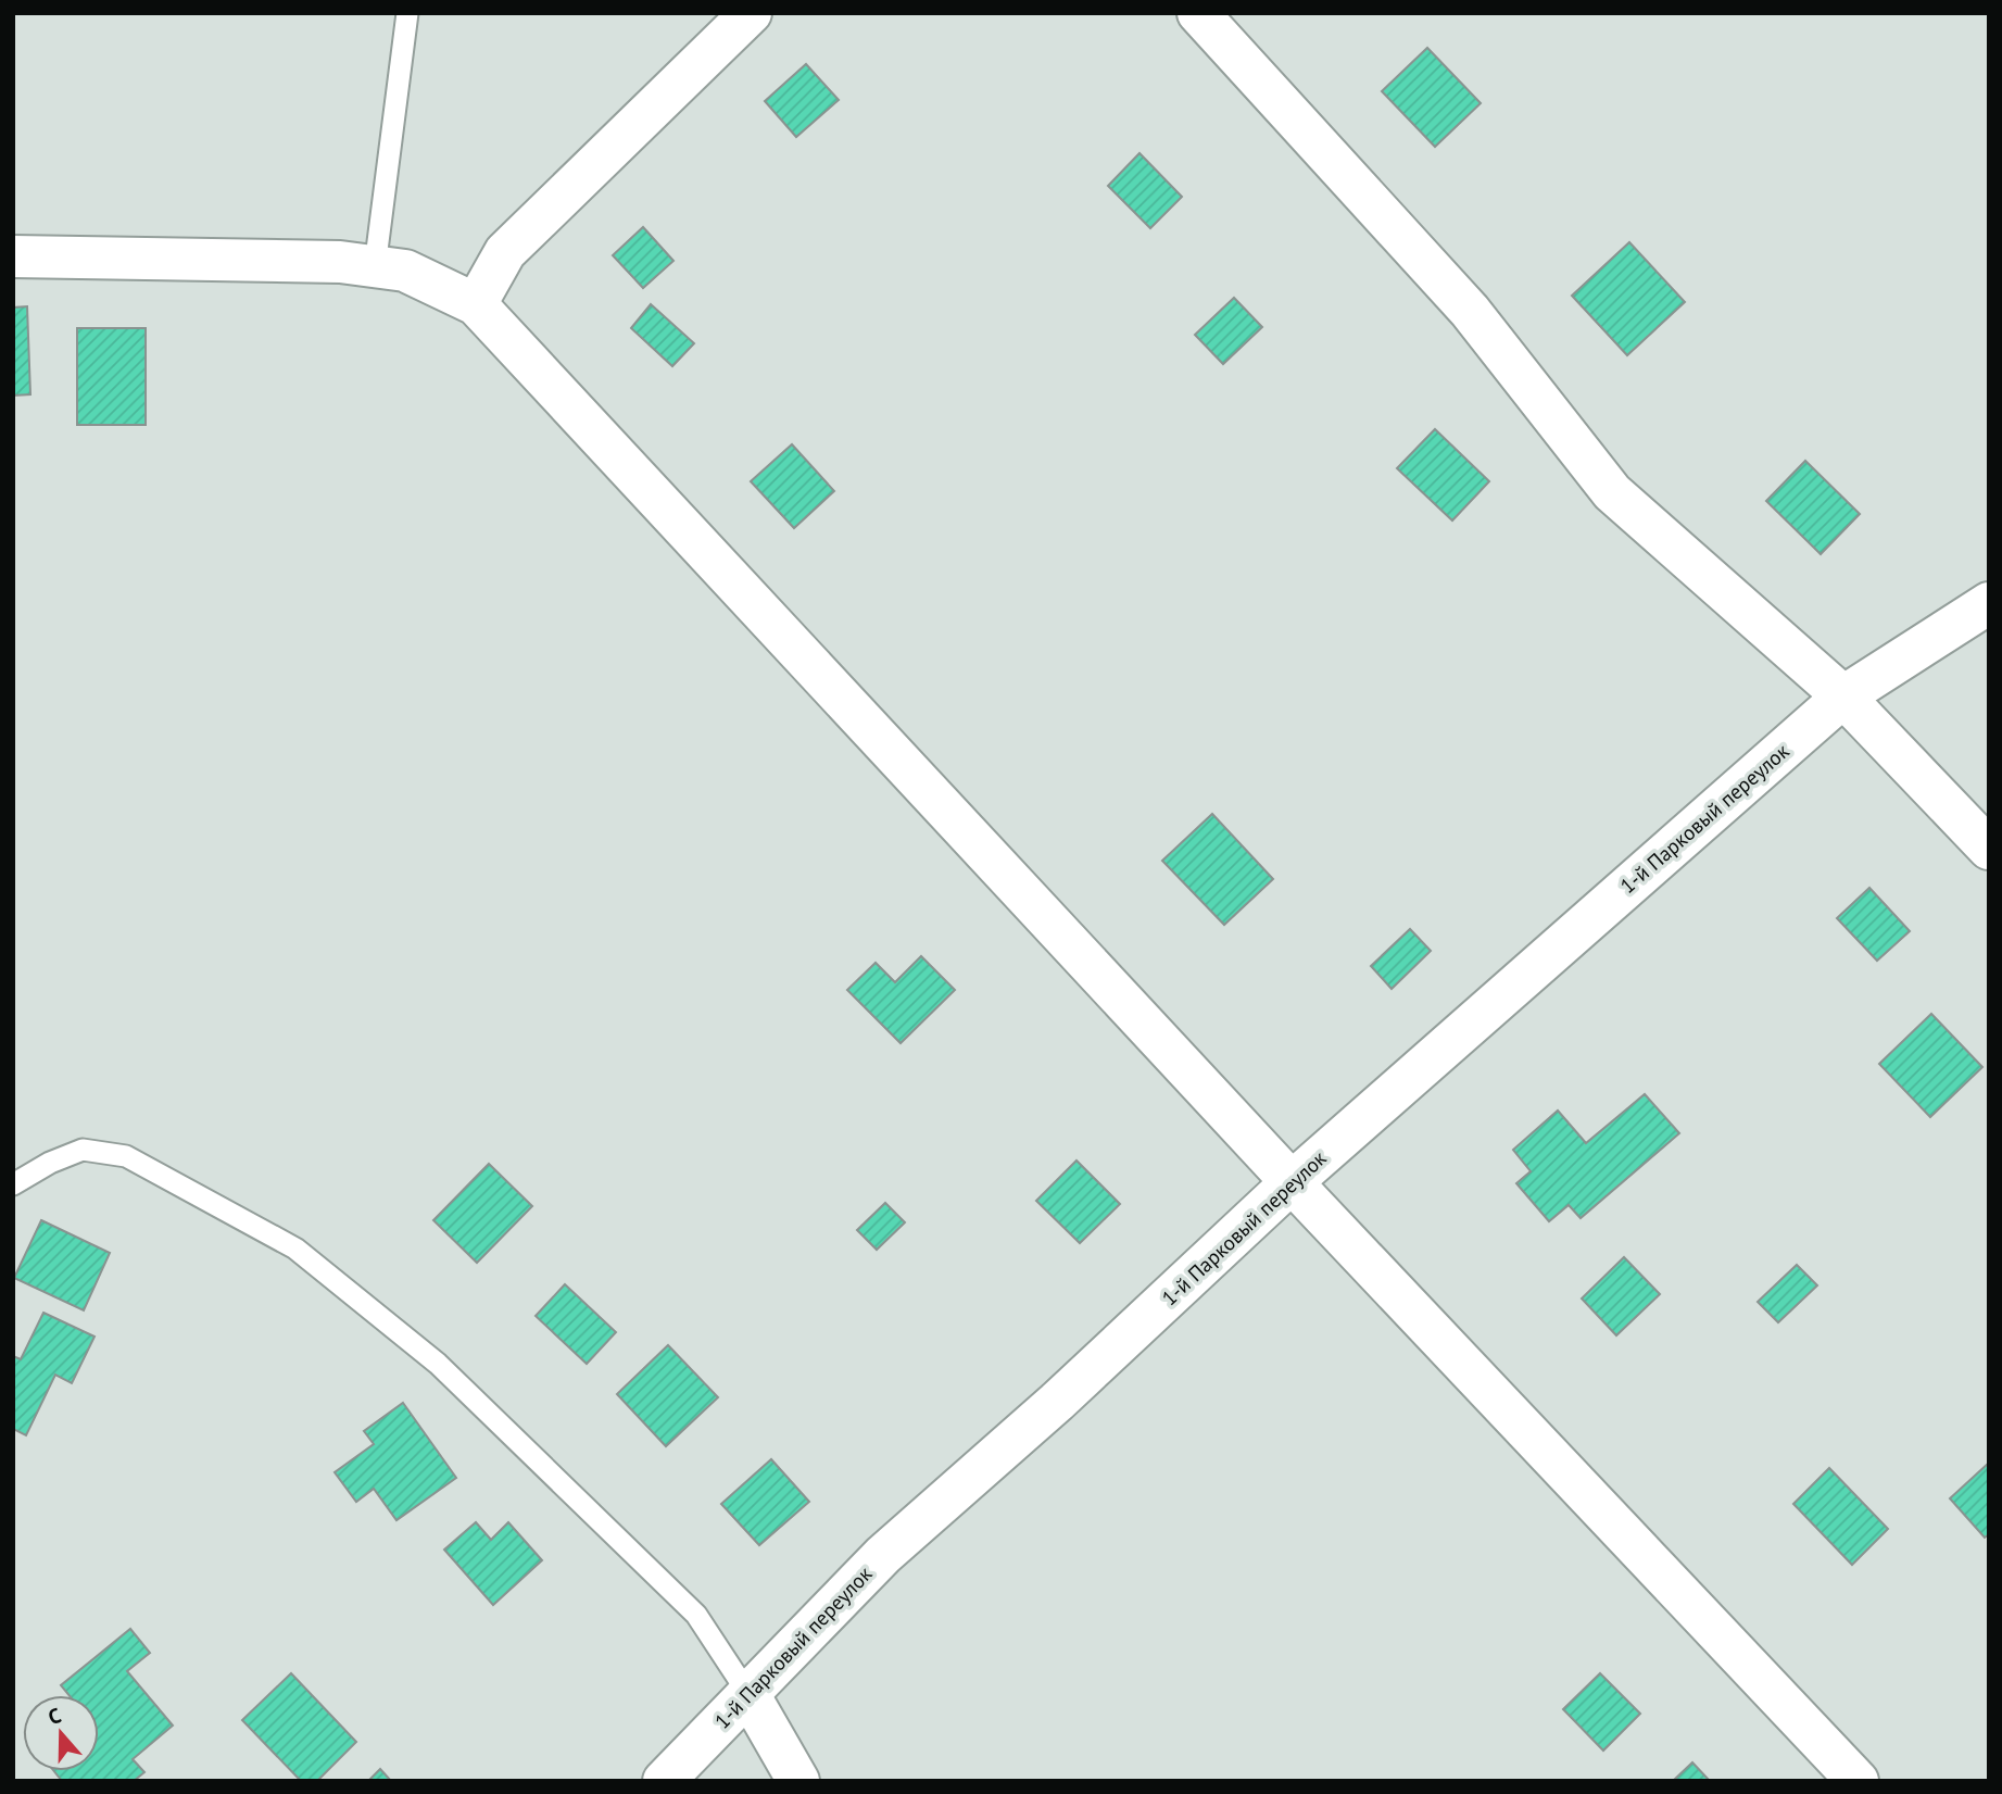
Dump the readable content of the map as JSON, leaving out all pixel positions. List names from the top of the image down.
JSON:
{
  "streets": {
    "street": ["1-й Парковый переулок"]
  },
  "north": "top"
}
